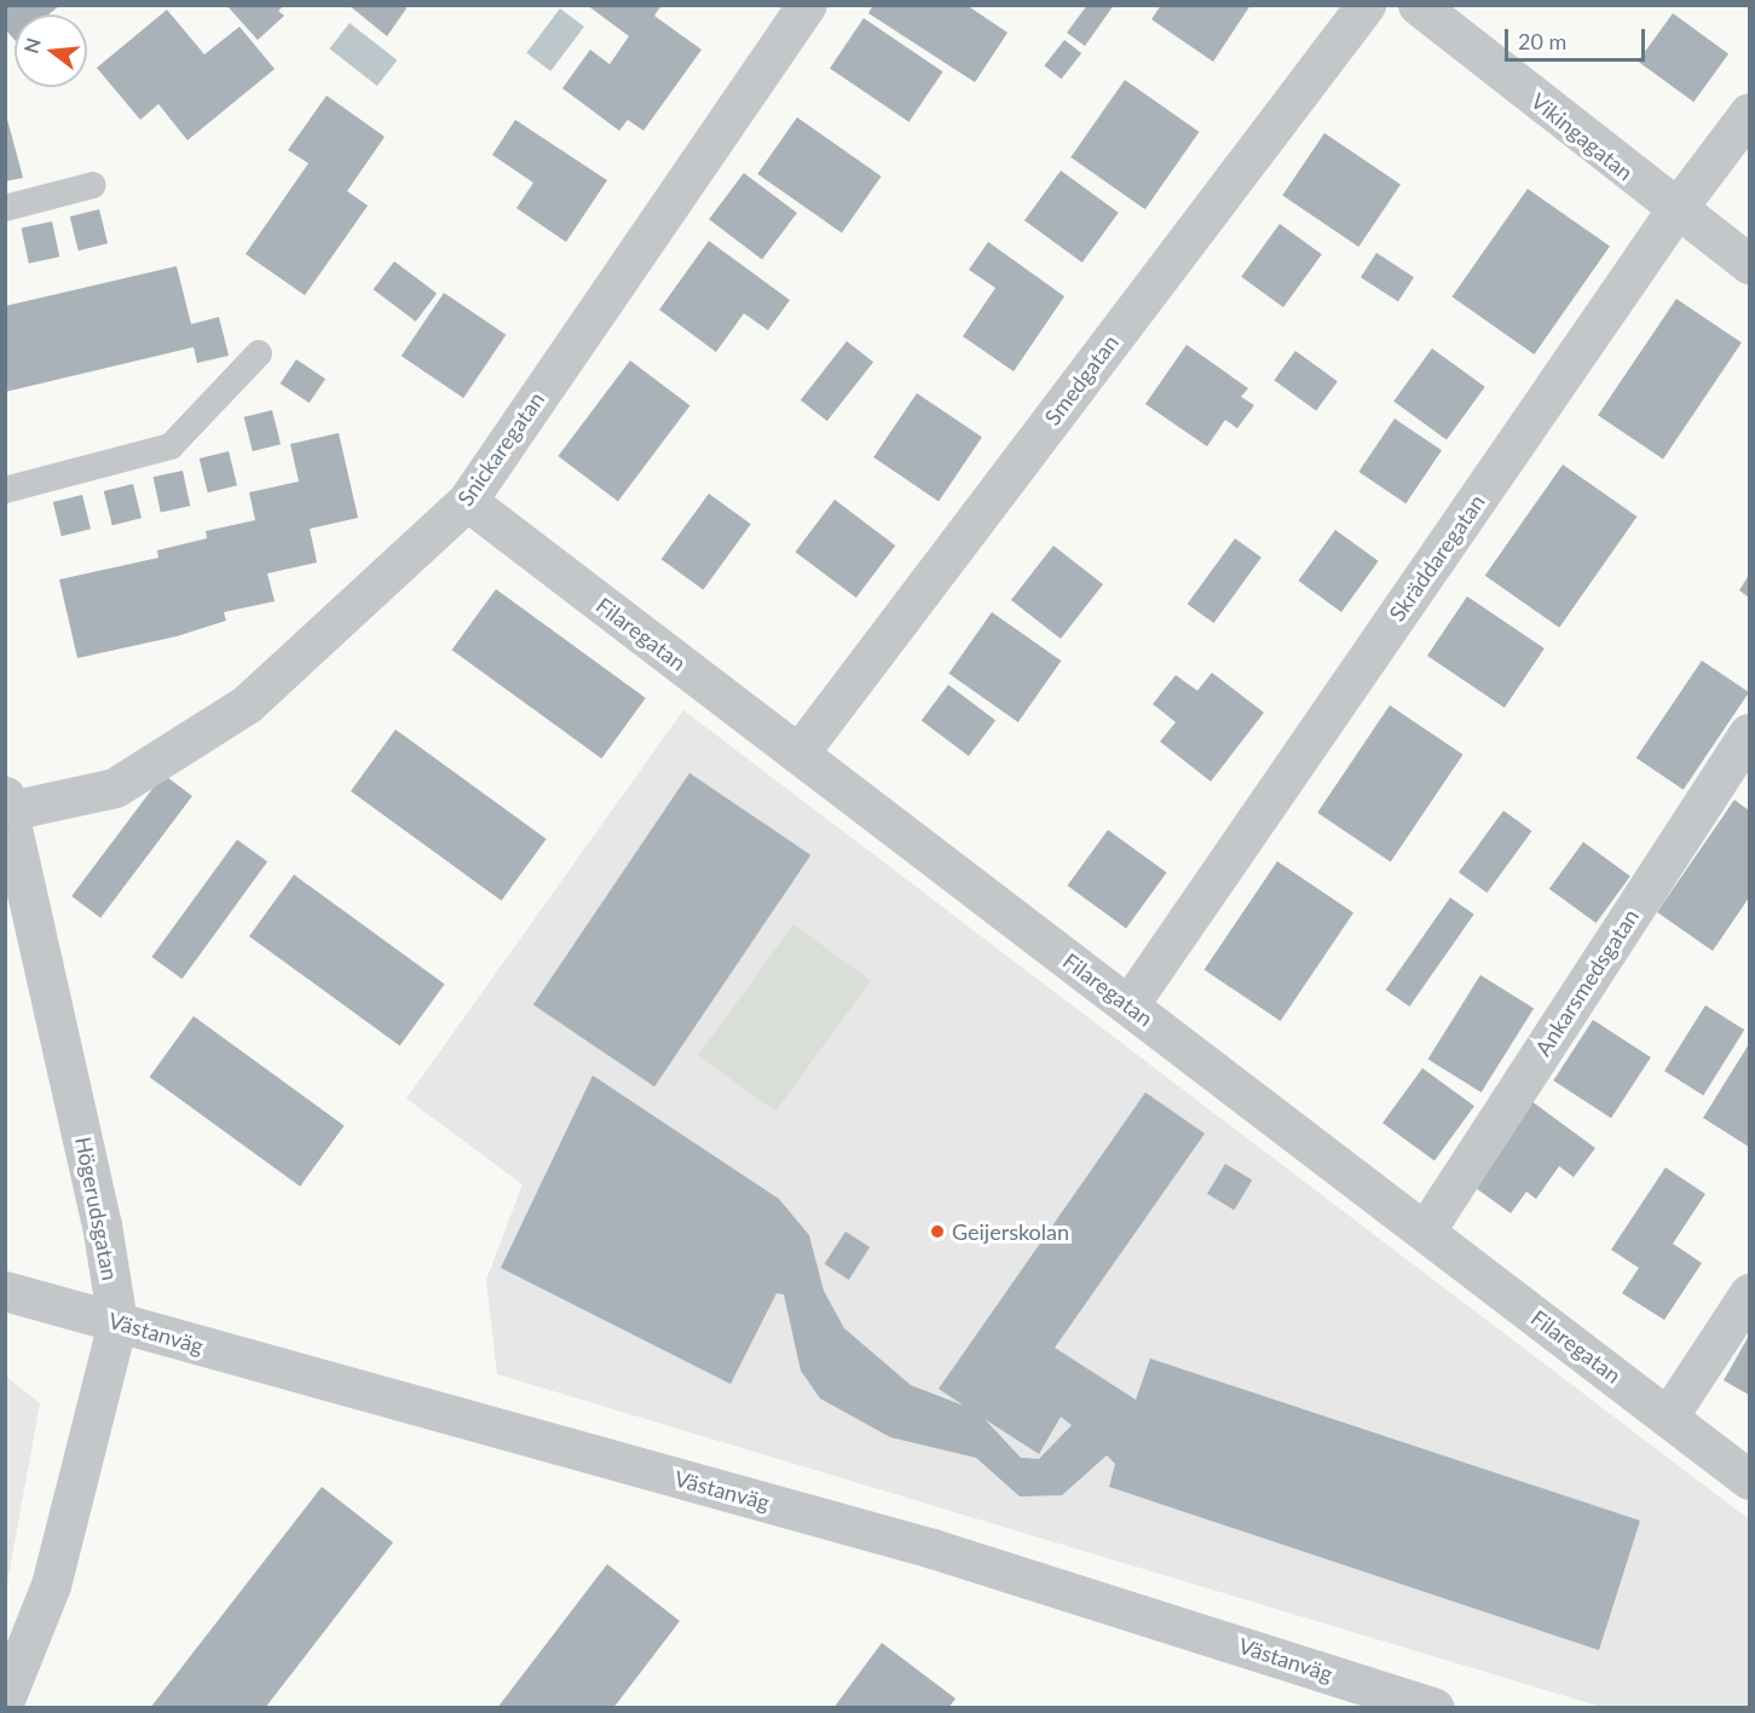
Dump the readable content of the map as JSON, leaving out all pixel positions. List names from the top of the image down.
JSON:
{
  "streets": {
    "street": [
      "Vikingagatan",
      "Smedgatan",
      "Snickaregatan",
      "Skräddaregatan",
      "Filaregatan",
      "Ankarsmedsgatan",
      "Högerudsgatan",
      "Västanväg"
    ]
  },
  "crossings": [
    ["Vikingagatan", "Skräddaregatan"],
    ["Smedgatan", "Filaregatan"],
    ["Snickaregatan", "Filaregatan"],
    ["Snickaregatan", "Högerudsgatan"],
    ["Skräddaregatan", "Filaregatan"],
    ["Filaregatan", "Ankarsmedsgatan"],
    ["Högerudsgatan", "Västanväg"]
  ],
  "places": ["Geijerskolan"],
  "scale_bar": "20 m",
  "north": "left"
}
